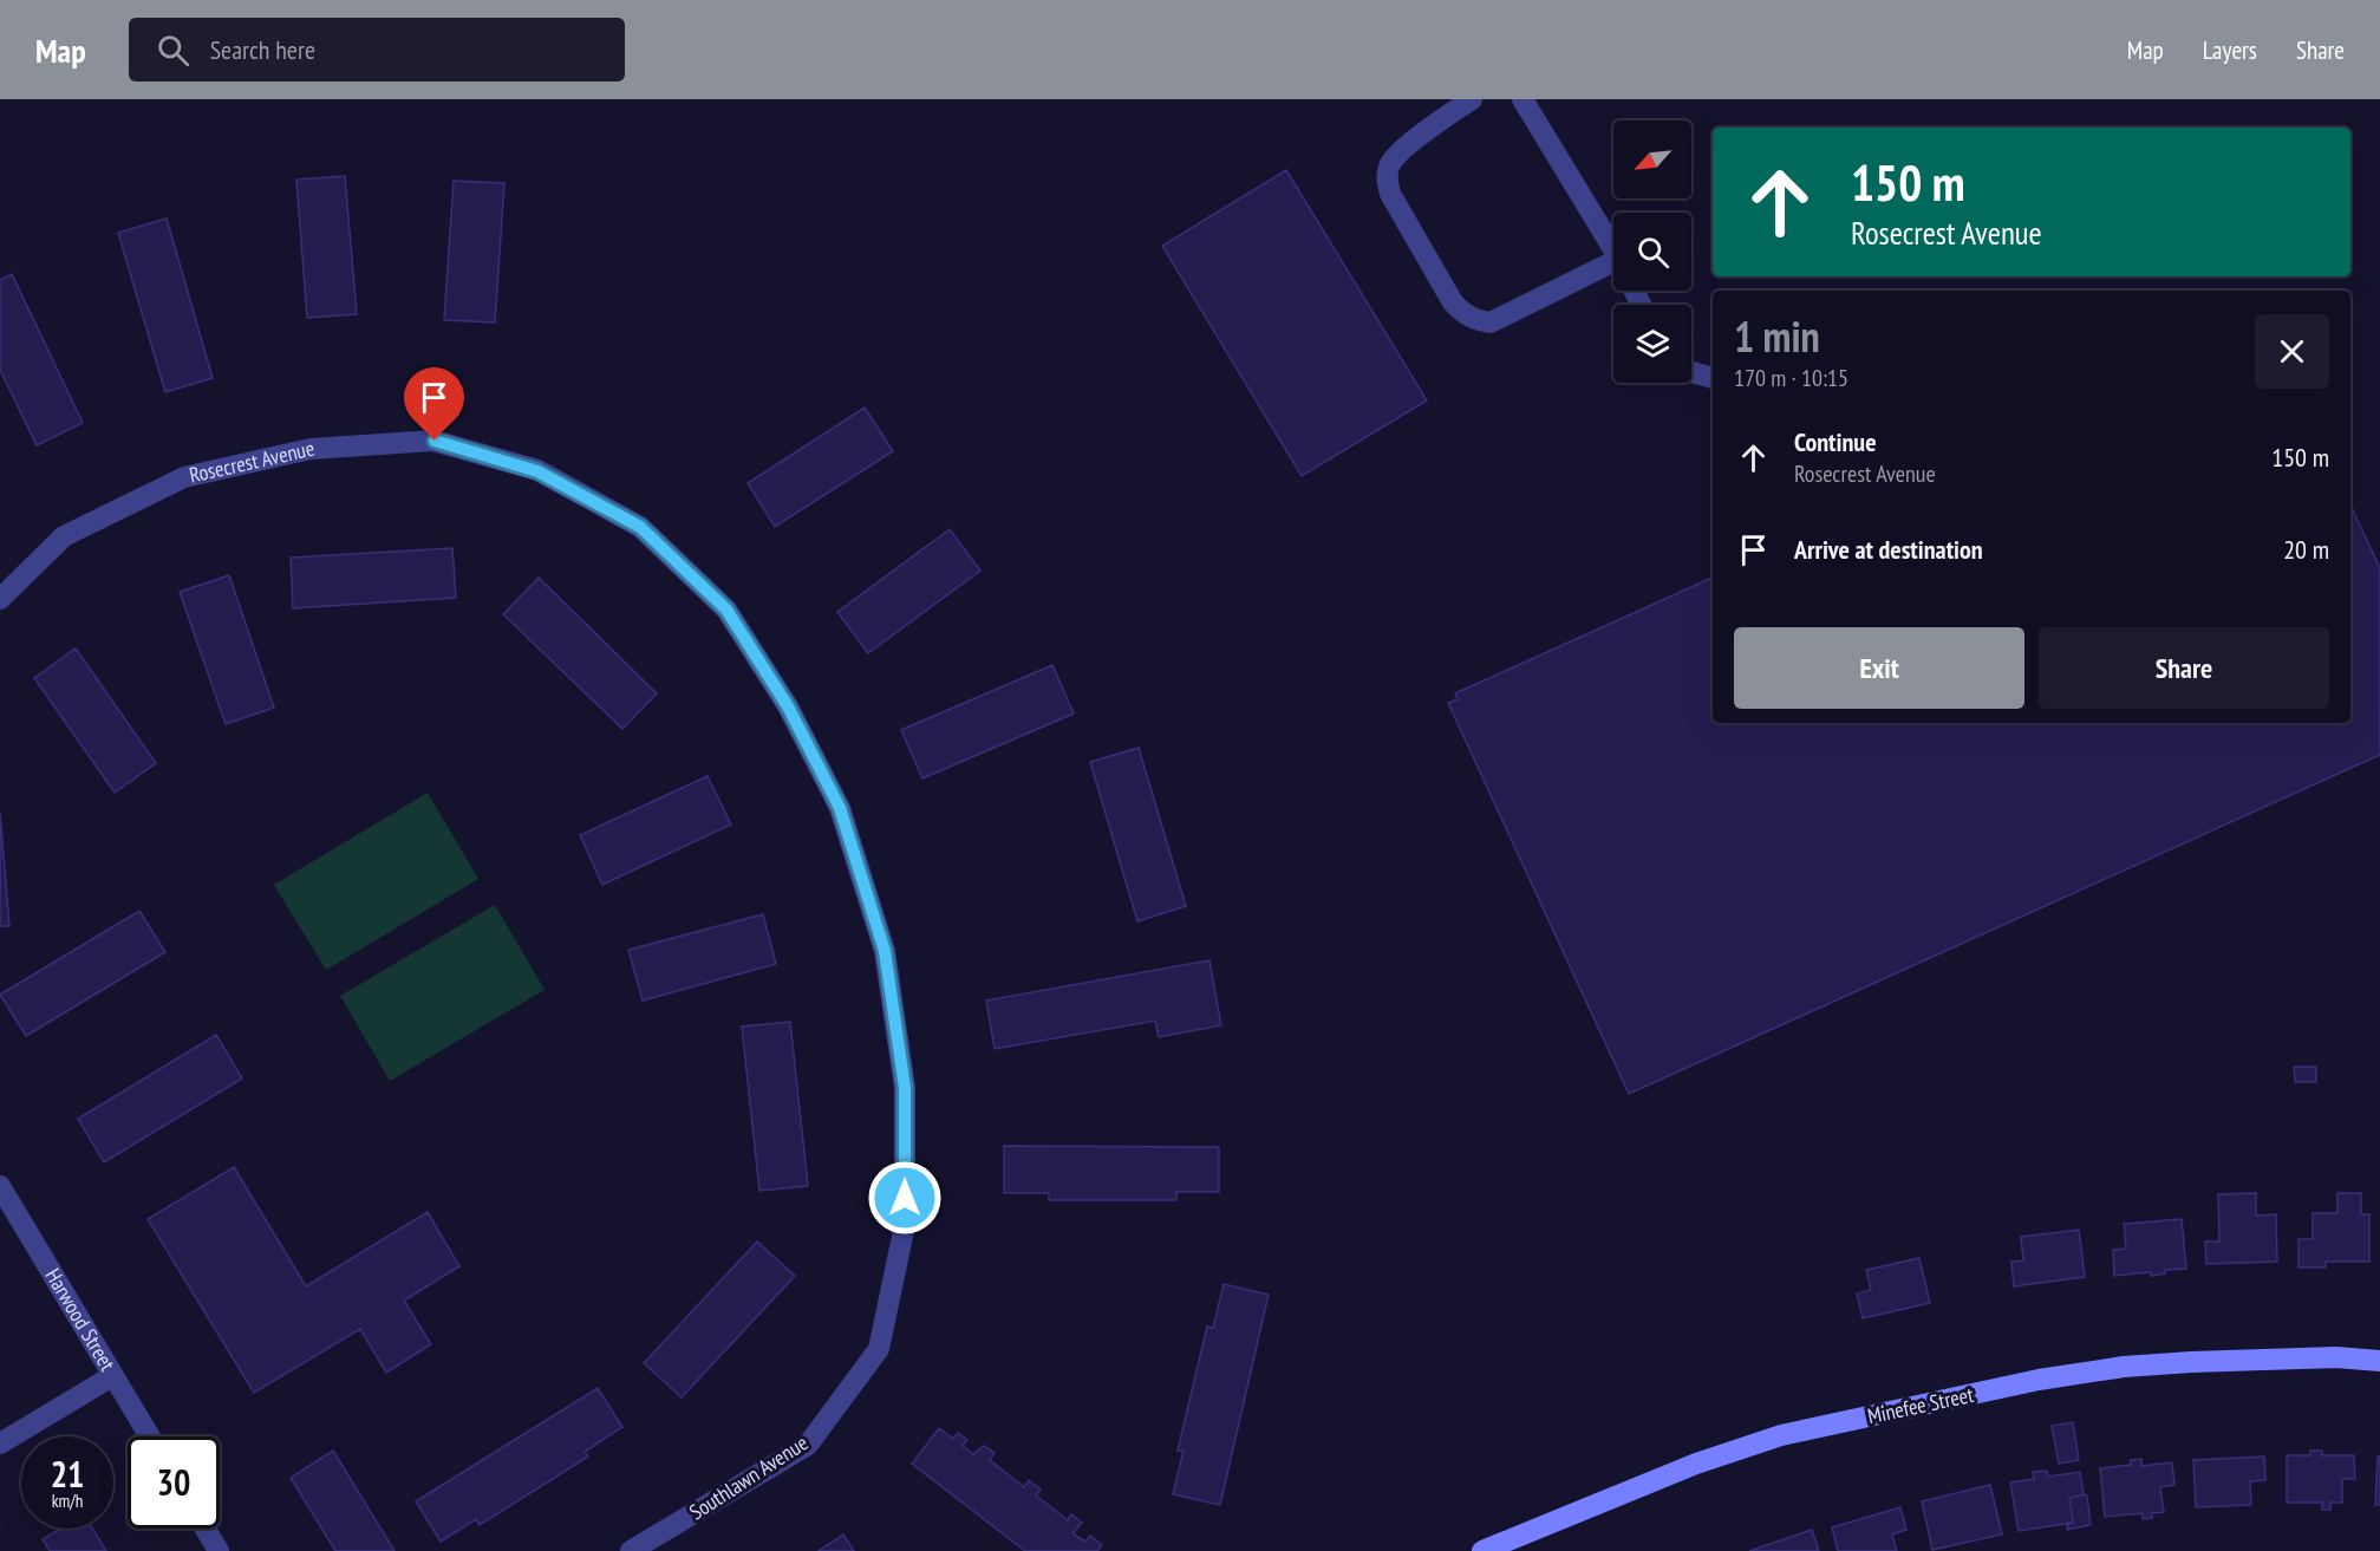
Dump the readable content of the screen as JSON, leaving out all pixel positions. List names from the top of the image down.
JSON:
{
  "streets": {
    "street": [
      "Rosecrest Avenue",
      "Harwood Street",
      "Minefee Street",
      "Southlawn Avenue"
    ]
  },
  "crossings": [
    ["Rosecrest Avenue", "Southlawn Avenue"]
  ],
  "north": "bottom left",
  "page": {
    "header": "Map",
    "search": "Search here",
    "nav": ["Map", "Layers", "Share"],
    "turn": ["150 m", "Rosecrest Avenue"],
    "heading": ["1 min", "170 m · 10:15"],
    "list": [
      {
        "name": "Continue",
        "note": "Rosecrest Avenue",
        "value": "150 m"
      },
      {
        "name": "Arrive at destination",
        "value": "20 m"
      }
    ],
    "buttons": ["Exit", "Share"],
    "speed": "21 km/h",
    "limit": "30"
  }
}
